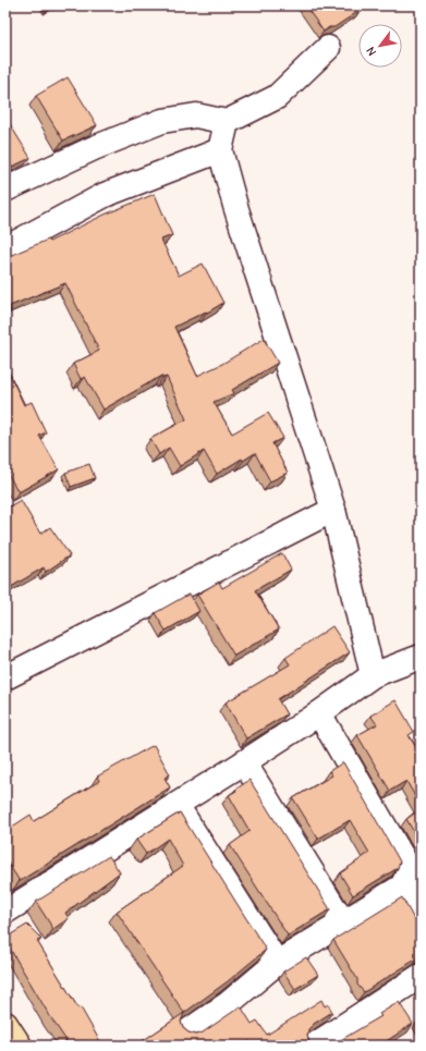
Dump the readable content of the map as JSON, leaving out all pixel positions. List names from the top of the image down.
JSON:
{
  "north": "bottom left"
}
